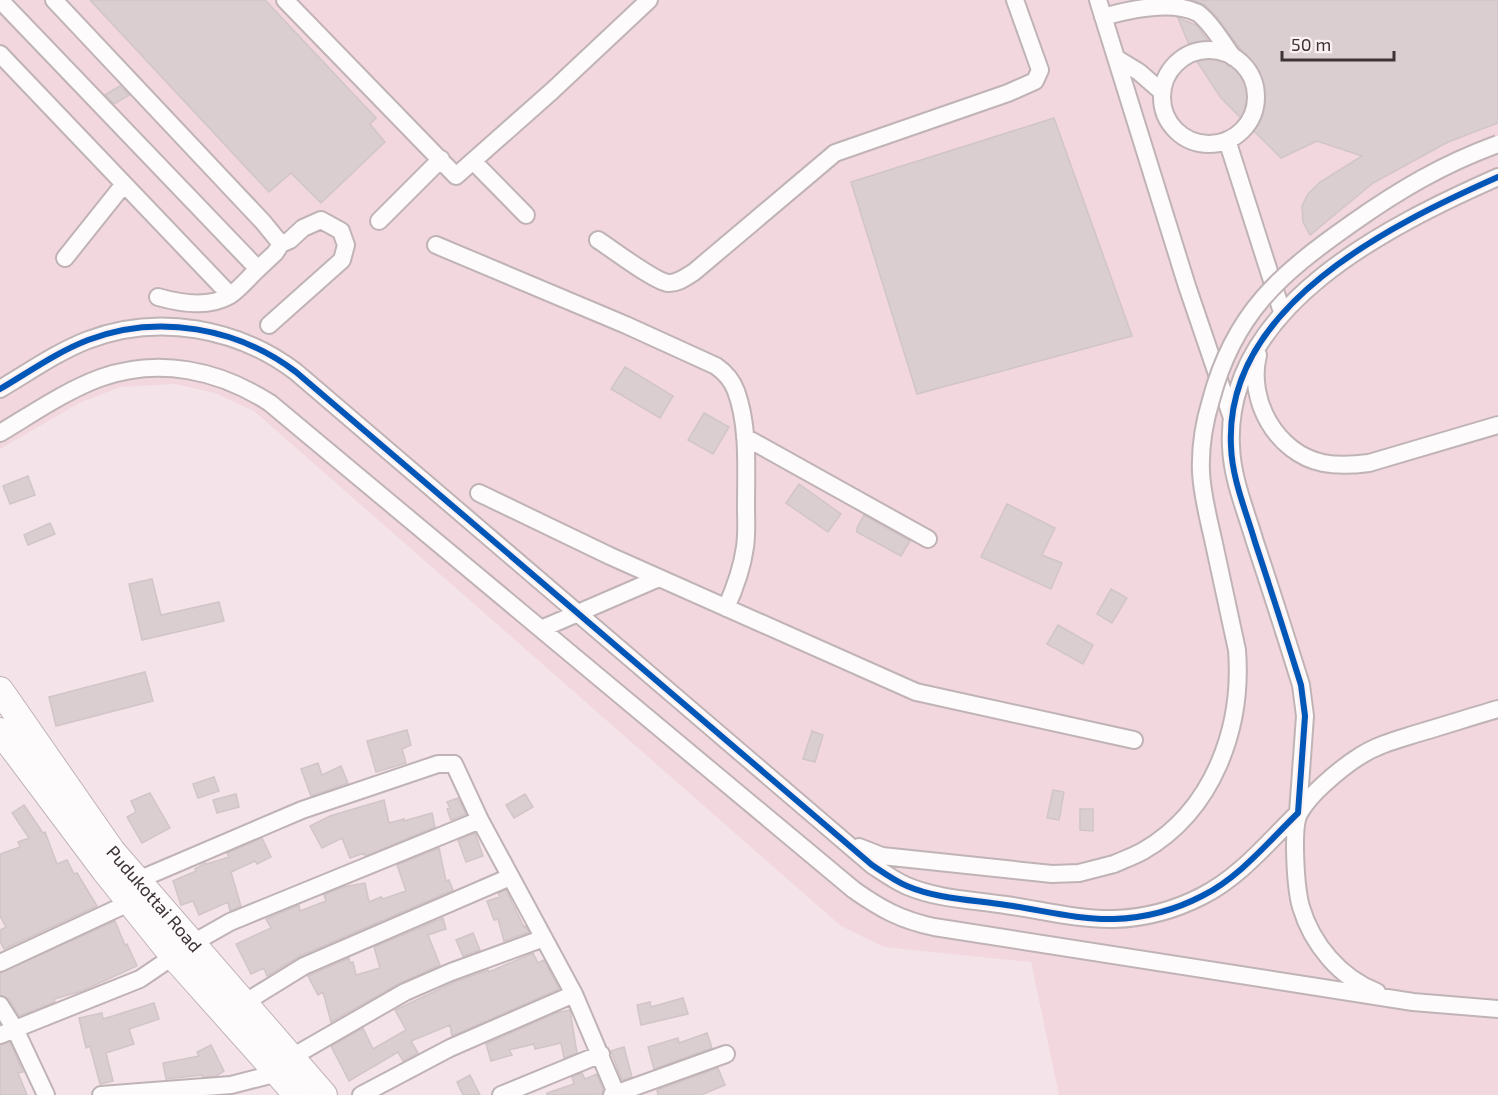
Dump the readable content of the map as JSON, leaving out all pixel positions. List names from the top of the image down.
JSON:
{
  "streets": {
    "highway": ["Pudukottai Road"]
  },
  "scale_bar": "50 m"
}
